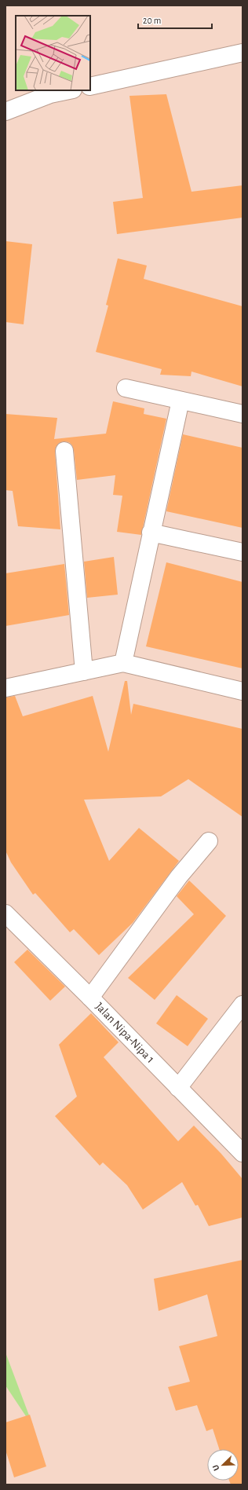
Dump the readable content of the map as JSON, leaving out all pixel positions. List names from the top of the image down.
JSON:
{
  "streets": {
    "street": ["Jalan Nipa-Nipa 1"]
  },
  "scale_bar": "20 m",
  "north": "bottom left"
}
